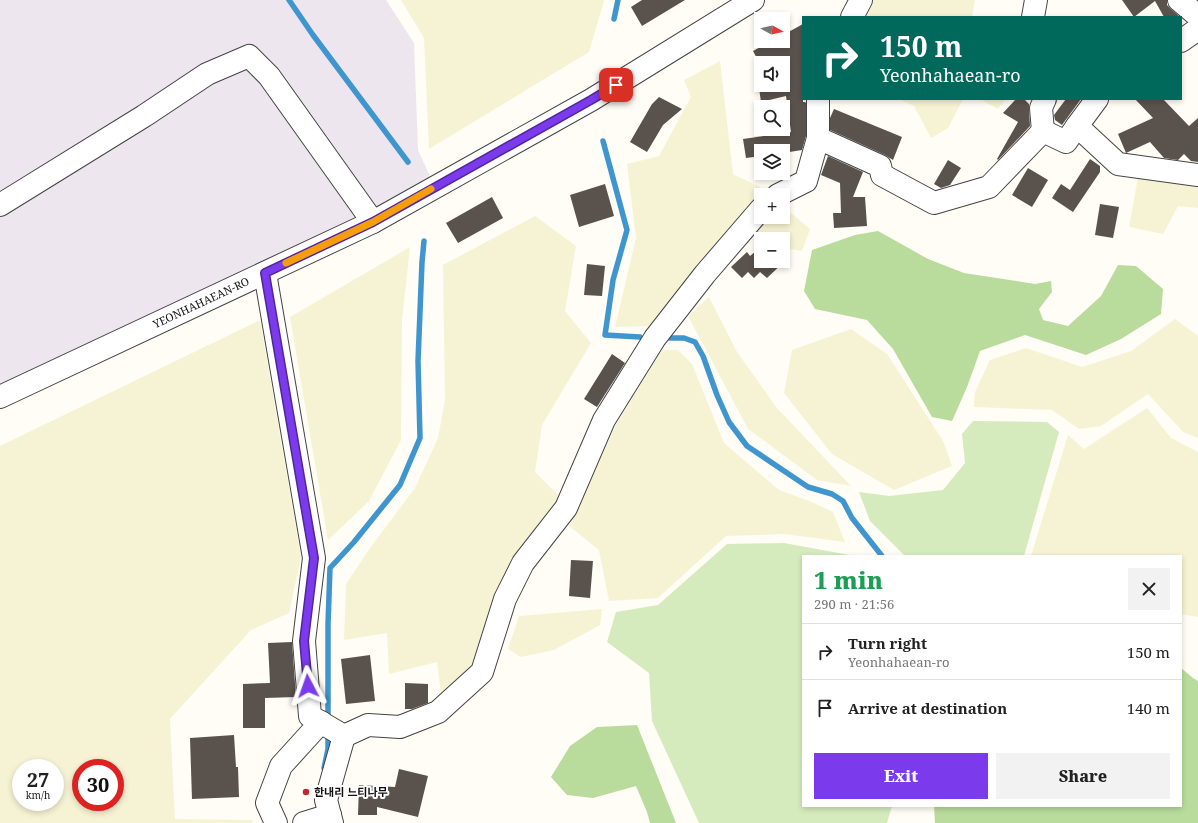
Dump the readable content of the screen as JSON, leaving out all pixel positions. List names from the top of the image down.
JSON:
{
  "streets": {
    "street": ["YEONHAHAEAN-RO"]
  },
  "places": ["한내리 느티나무"],
  "north": "right",
  "page": {
    "map_buttons": ["+", "−"],
    "turn": ["150 m", "Yeonhahaean-ro"],
    "heading": ["1 min", "290 m · 21:56"],
    "list": [
      {
        "name": "Turn right",
        "note": "Yeonhahaean-ro",
        "value": "150 m"
      },
      {
        "name": "Arrive at destination",
        "value": "140 m"
      }
    ],
    "buttons": ["Exit", "Share"],
    "speed": "27 km/h",
    "limit": "30"
  }
}
